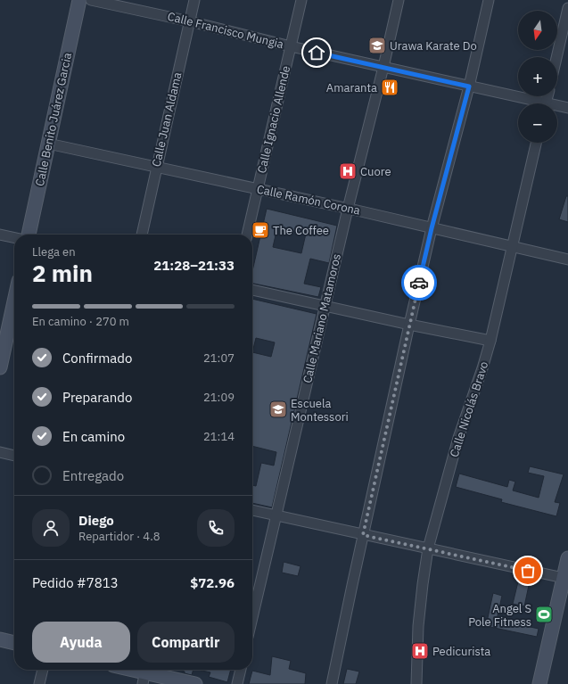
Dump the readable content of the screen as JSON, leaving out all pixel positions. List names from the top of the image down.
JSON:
{
  "streets": {
    "main road": ["Calle Benito Juárez Garcia"],
    "street": [
      "Calle Francisco Mungia",
      "Calle Juan Aldama",
      "Calle Ignacio Allende",
      "Calle Ramón Corona",
      "Calle Mariano Matamoros",
      "Calle Nicolás Bravo"
    ]
  },
  "crossings": [
    ["Calle Francisco Mungia", "Calle Juan Aldama"],
    ["Calle Francisco Mungia", "Calle Ignacio Allende"],
    ["Calle Francisco Mungia", "Calle Mariano Matamoros"],
    ["Calle Benito Juárez Garcia", "Calle Ramón Corona"],
    ["Calle Juan Aldama", "Calle Ramón Corona"],
    ["Calle Ignacio Allende", "Calle Ramón Corona"],
    ["Calle Ramón Corona", "Calle Mariano Matamoros"],
    ["Calle Ramón Corona", "Calle Nicolás Bravo"]
  ],
  "places": {
    "school or university": ["Urawa Karate Do", "Escuela Montessori"],
    "restaurant": ["Amaranta"],
    "hospital": ["Cuore", "Pedicurista"],
    "cafe": ["The Coffee"],
    "sports": ["Angel S Pole Fitness"]
  },
  "north": "bottom",
  "page": {
    "map_buttons": ["+", "−"],
    "heading": ["2 min", "Llega en", "21:28–21:33"],
    "panel": [
      "Diego",
      "Repartidor · 4.8",
      "Pedido #7813",
      "$72.96"
    ],
    "bar": "En camino · 270 m",
    "list": [
      ["Confirmado", "21:07"],
      ["Preparando", "21:09"],
      ["En camino", "21:14"],
      "Entregado"
    ],
    "buttons": ["Ayuda", "Compartir"]
  }
}
